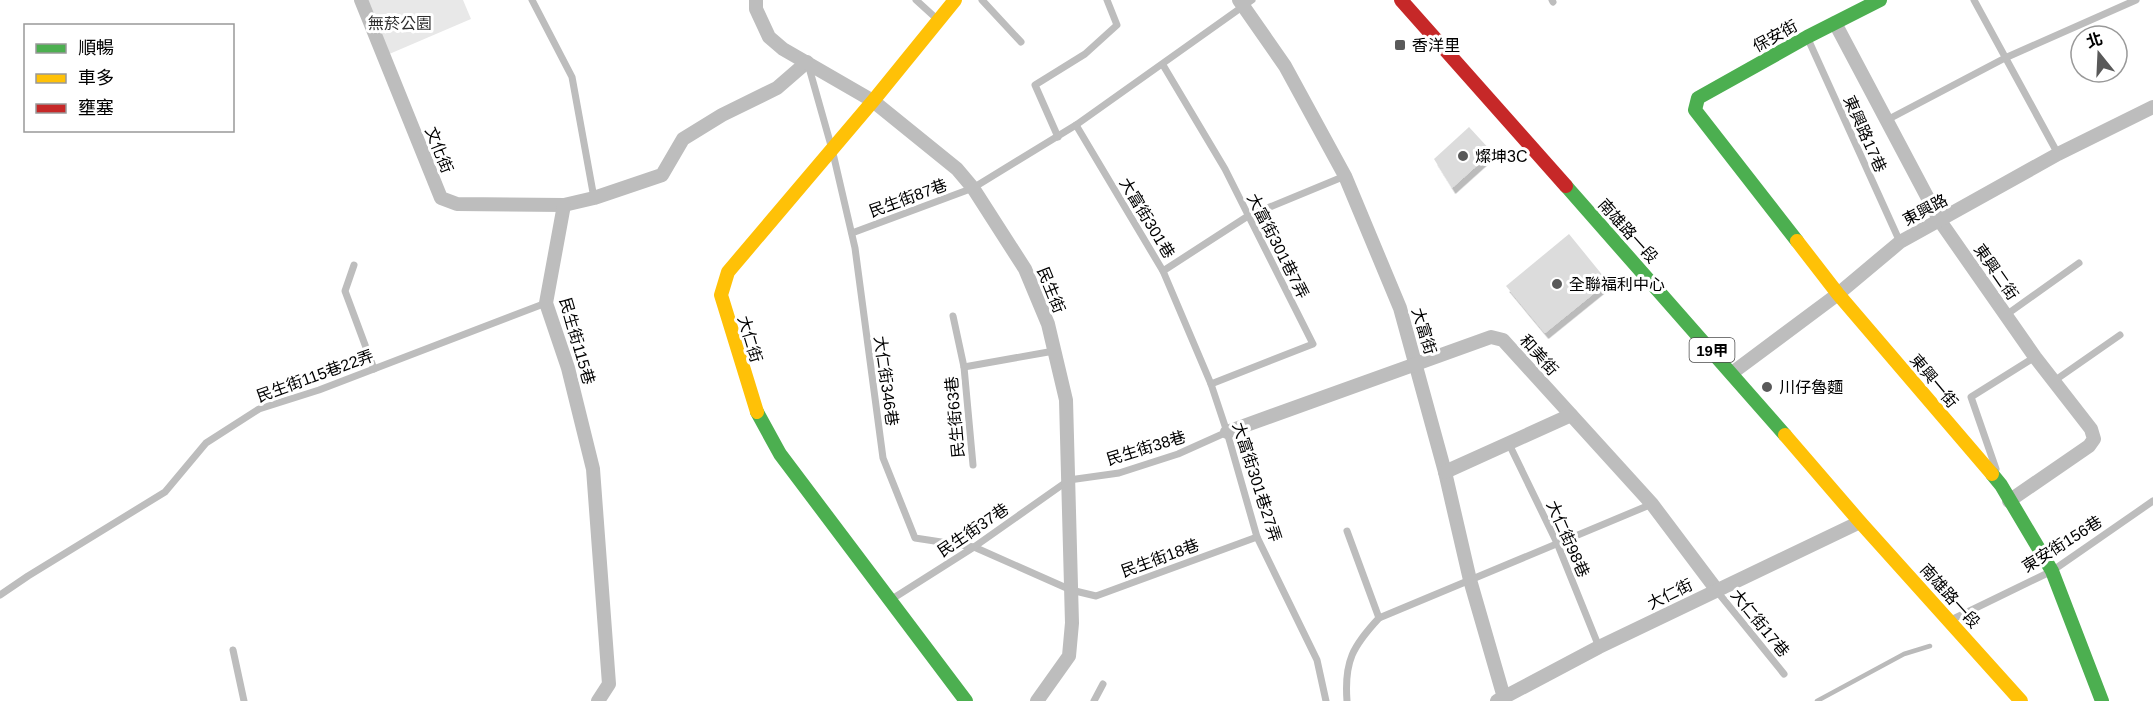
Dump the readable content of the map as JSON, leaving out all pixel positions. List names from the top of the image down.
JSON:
{
  "streets": {
    "street": [
      "保安街",
      "文化街",
      "東興路",
      "南雄路一段",
      "東興二街",
      "民生街",
      "大富街",
      "大仁街",
      "民生街115巷",
      "19甲",
      "和美街",
      "東興一街"
    ],
    "lane": [
      "東興路17巷",
      "民生街87巷",
      "大富街301巷",
      "大富街301巷7弄",
      "民生街115巷22弄",
      "大仁街346巷",
      "民生街63巷",
      "民生街38巷",
      "大富街301巷27弄",
      "民生街37巷",
      "大仁街98巷",
      "東安街156巷",
      "民生街18巷",
      "大仁街17巷"
    ]
  },
  "crossings": [
    ["保安街", "東興路17巷"],
    ["保安街", "東興二街"],
    ["保安街", "東興一街"],
    ["東興路17巷", "東興路"],
    ["文化街", "民生街115巷"],
    ["民生街87巷", "民生街"],
    ["民生街87巷", "大仁街346巷"],
    ["東興路", "南雄路一段"],
    ["東興路", "東興二街"],
    ["東興路", "東興一街"],
    ["大富街301巷", "大富街301巷7弄"],
    ["大富街301巷", "大富街"],
    ["大富街301巷", "大富街301巷27弄"],
    ["南雄路一段", "大仁街"],
    ["南雄路一段", "東安街156巷"],
    ["大富街301巷7弄", "大富街301巷27弄"],
    ["東興二街", "東興一街"],
    ["民生街", "大仁街"],
    ["民生街", "大仁街346巷"],
    ["民生街", "民生街63巷"],
    ["民生街", "民生街38巷"],
    ["民生街", "民生街37巷"],
    ["民生街", "民生街18巷"],
    ["大富街", "大仁街"],
    ["大富街", "和美街"],
    ["大仁街", "和美街"],
    ["大仁街", "大仁街346巷"],
    ["大仁街", "民生街37巷"],
    ["大仁街", "大仁街98巷"],
    ["大仁街", "大仁街17巷"],
    ["民生街115巷", "民生街115巷22弄"],
    ["和美街", "民生街38巷"],
    ["和美街", "大富街301巷27弄"],
    ["和美街", "大仁街17巷"],
    ["大仁街346巷", "民生街37巷"],
    ["大仁街346巷", "民生街18巷"],
    ["東興一街", "東安街156巷"],
    ["民生街38巷", "大富街301巷27弄"],
    ["民生街38巷", "民生街37巷"],
    ["大富街301巷27弄", "民生街18巷"]
  ],
  "parks": ["無菸公園"],
  "places": {
    "transit": ["香洋里"],
    "other": ["燦坤3C", "全聯福利中心", "川仔魯麵"]
  },
  "legend": ["順暢", "車多", "壅塞"],
  "north": "top"
}
